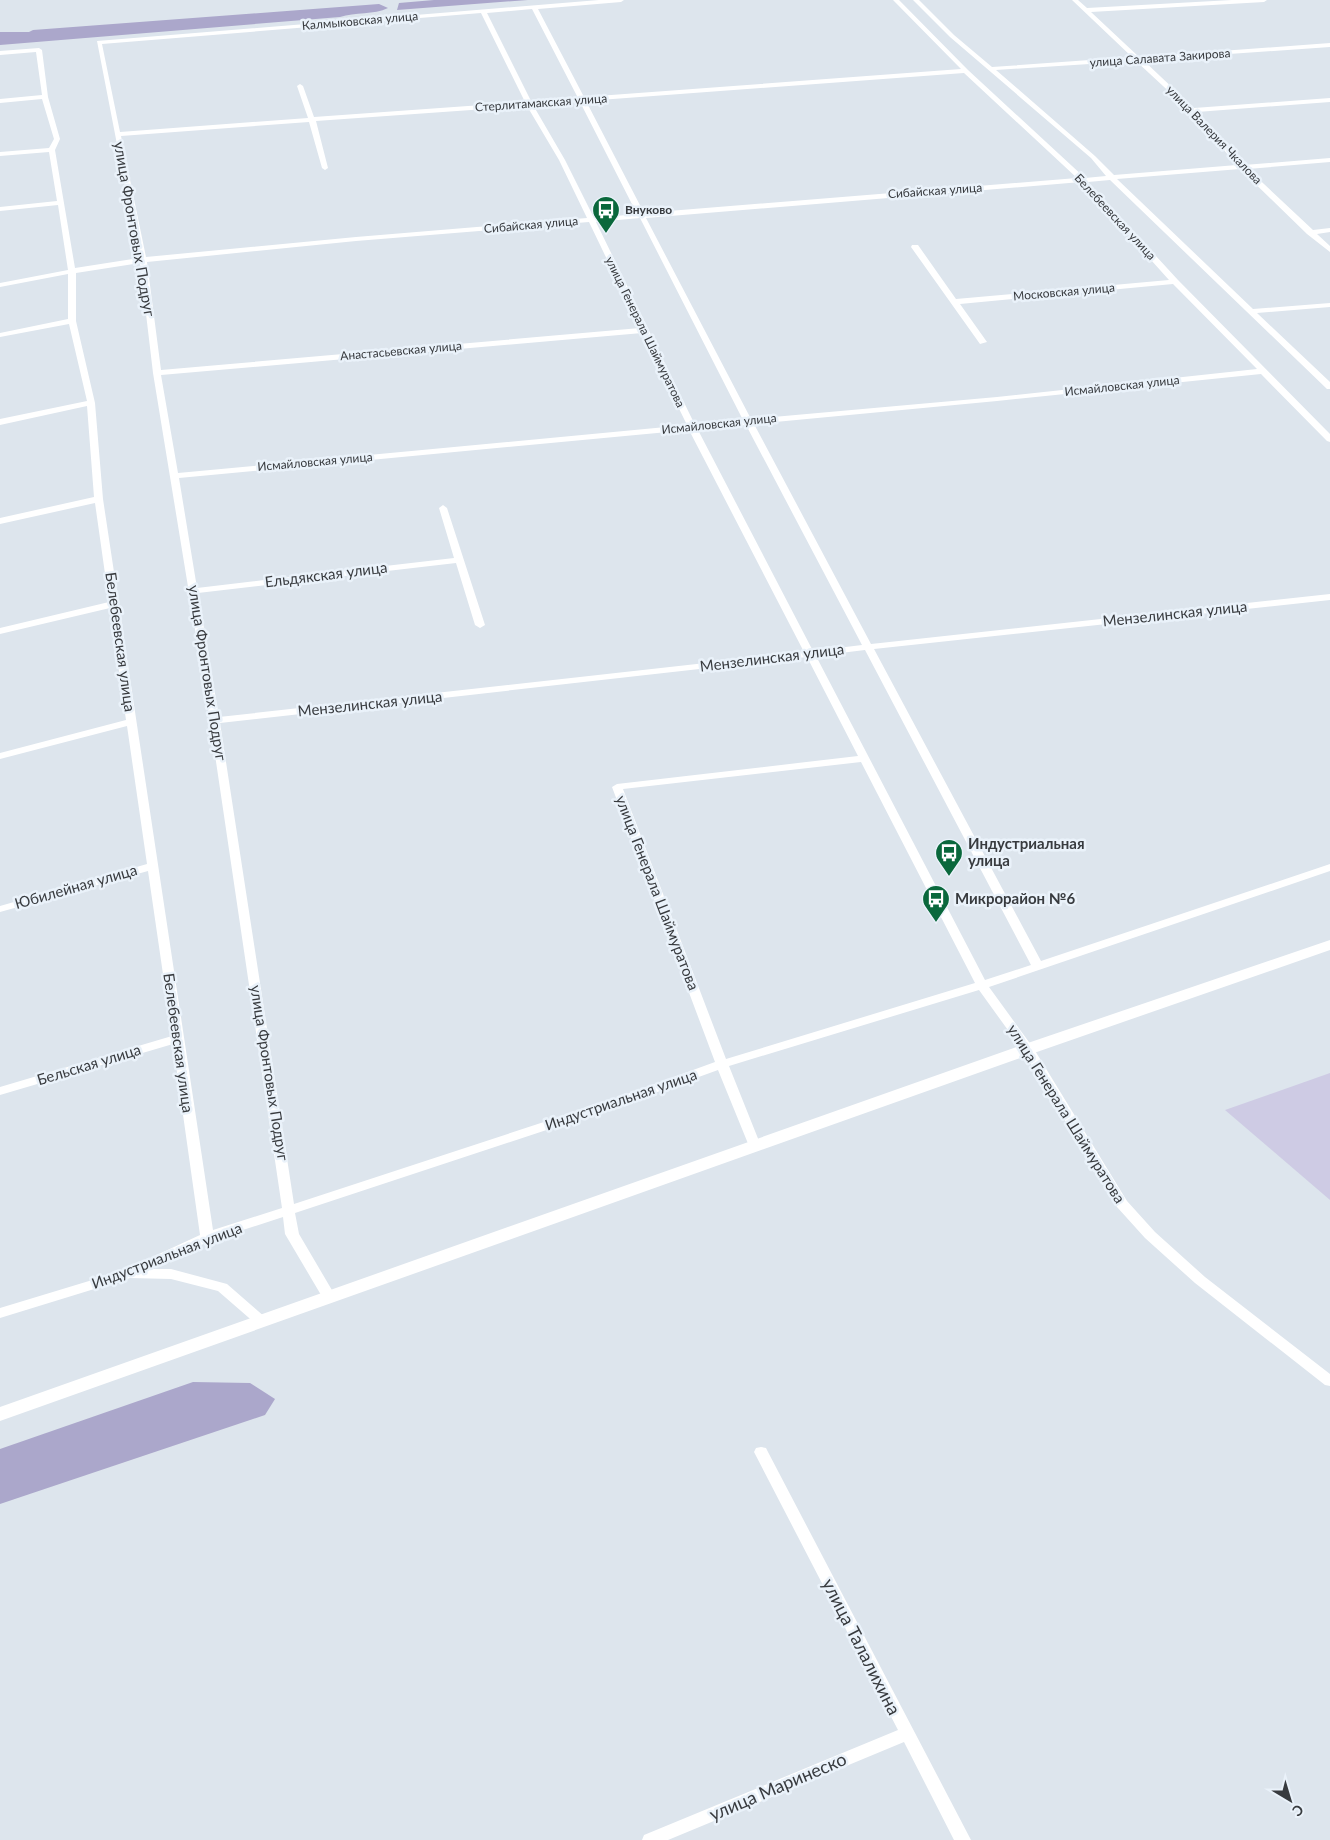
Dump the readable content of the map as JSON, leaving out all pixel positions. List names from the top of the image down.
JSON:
{
  "streets": {
    "street": [
      "Калмыковская улица",
      "улица Салавата Закирова",
      "Стерлитамакская улица",
      "улица Валерия Чкалова",
      "Сибайская улица",
      "Белебеевская улица",
      "улица Фронтовых Подруг",
      "Московская улица",
      "улица Генерала Шаймуратова",
      "Анастасьевская улица",
      "Исмайловская улица",
      "Ельдякская улица",
      "Мензелинская улица",
      "Юбилейная улица",
      "Бельская улица",
      "Индустриальная улица",
      "улица Талалихина",
      "улица Маринеско"
    ]
  },
  "crossings": [
    ["Калмыковская улица", "улица Фронтовых Подруг"],
    ["Калмыковская улица", "улица Генерала Шаймуратова"],
    ["улица Салавата Закирова", "улица Валерия Чкалова"],
    ["улица Салавата Закирова", "Белебеевская улица"],
    ["Стерлитамакская улица", "Белебеевская улица"],
    ["Стерлитамакская улица", "улица Фронтовых Подруг"],
    ["Стерлитамакская улица", "улица Генерала Шаймуратова"],
    ["улица Валерия Чкалова", "Сибайская улица"],
    ["Сибайская улица", "Белебеевская улица"],
    ["Сибайская улица", "улица Фронтовых Подруг"],
    ["Сибайская улица", "улица Генерала Шаймуратова"],
    ["Белебеевская улица", "Московская улица"],
    ["Белебеевская улица", "Исмайловская улица"],
    ["Белебеевская улица", "Юбилейная улица"],
    ["Белебеевская улица", "Бельская улица"],
    ["Белебеевская улица", "Индустриальная улица"],
    ["улица Фронтовых Подруг", "Анастасьевская улица"],
    ["улица Фронтовых Подруг", "Исмайловская улица"],
    ["улица Фронтовых Подруг", "Ельдякская улица"],
    ["улица Фронтовых Подруг", "Мензелинская улица"],
    ["улица Фронтовых Подруг", "Индустриальная улица"],
    ["улица Генерала Шаймуратова", "Анастасьевская улица"],
    ["улица Генерала Шаймуратова", "Исмайловская улица"],
    ["улица Генерала Шаймуратова", "Мензелинская улица"],
    ["улица Генерала Шаймуратова", "Индустриальная улица"],
    ["улица Талалихина", "улица Маринеско"]
  ],
  "places": {
    "bus stop": ["Внуково", "Индустриальная улица", "Микрорайон №6"]
  },
  "north": "bottom right"
}
